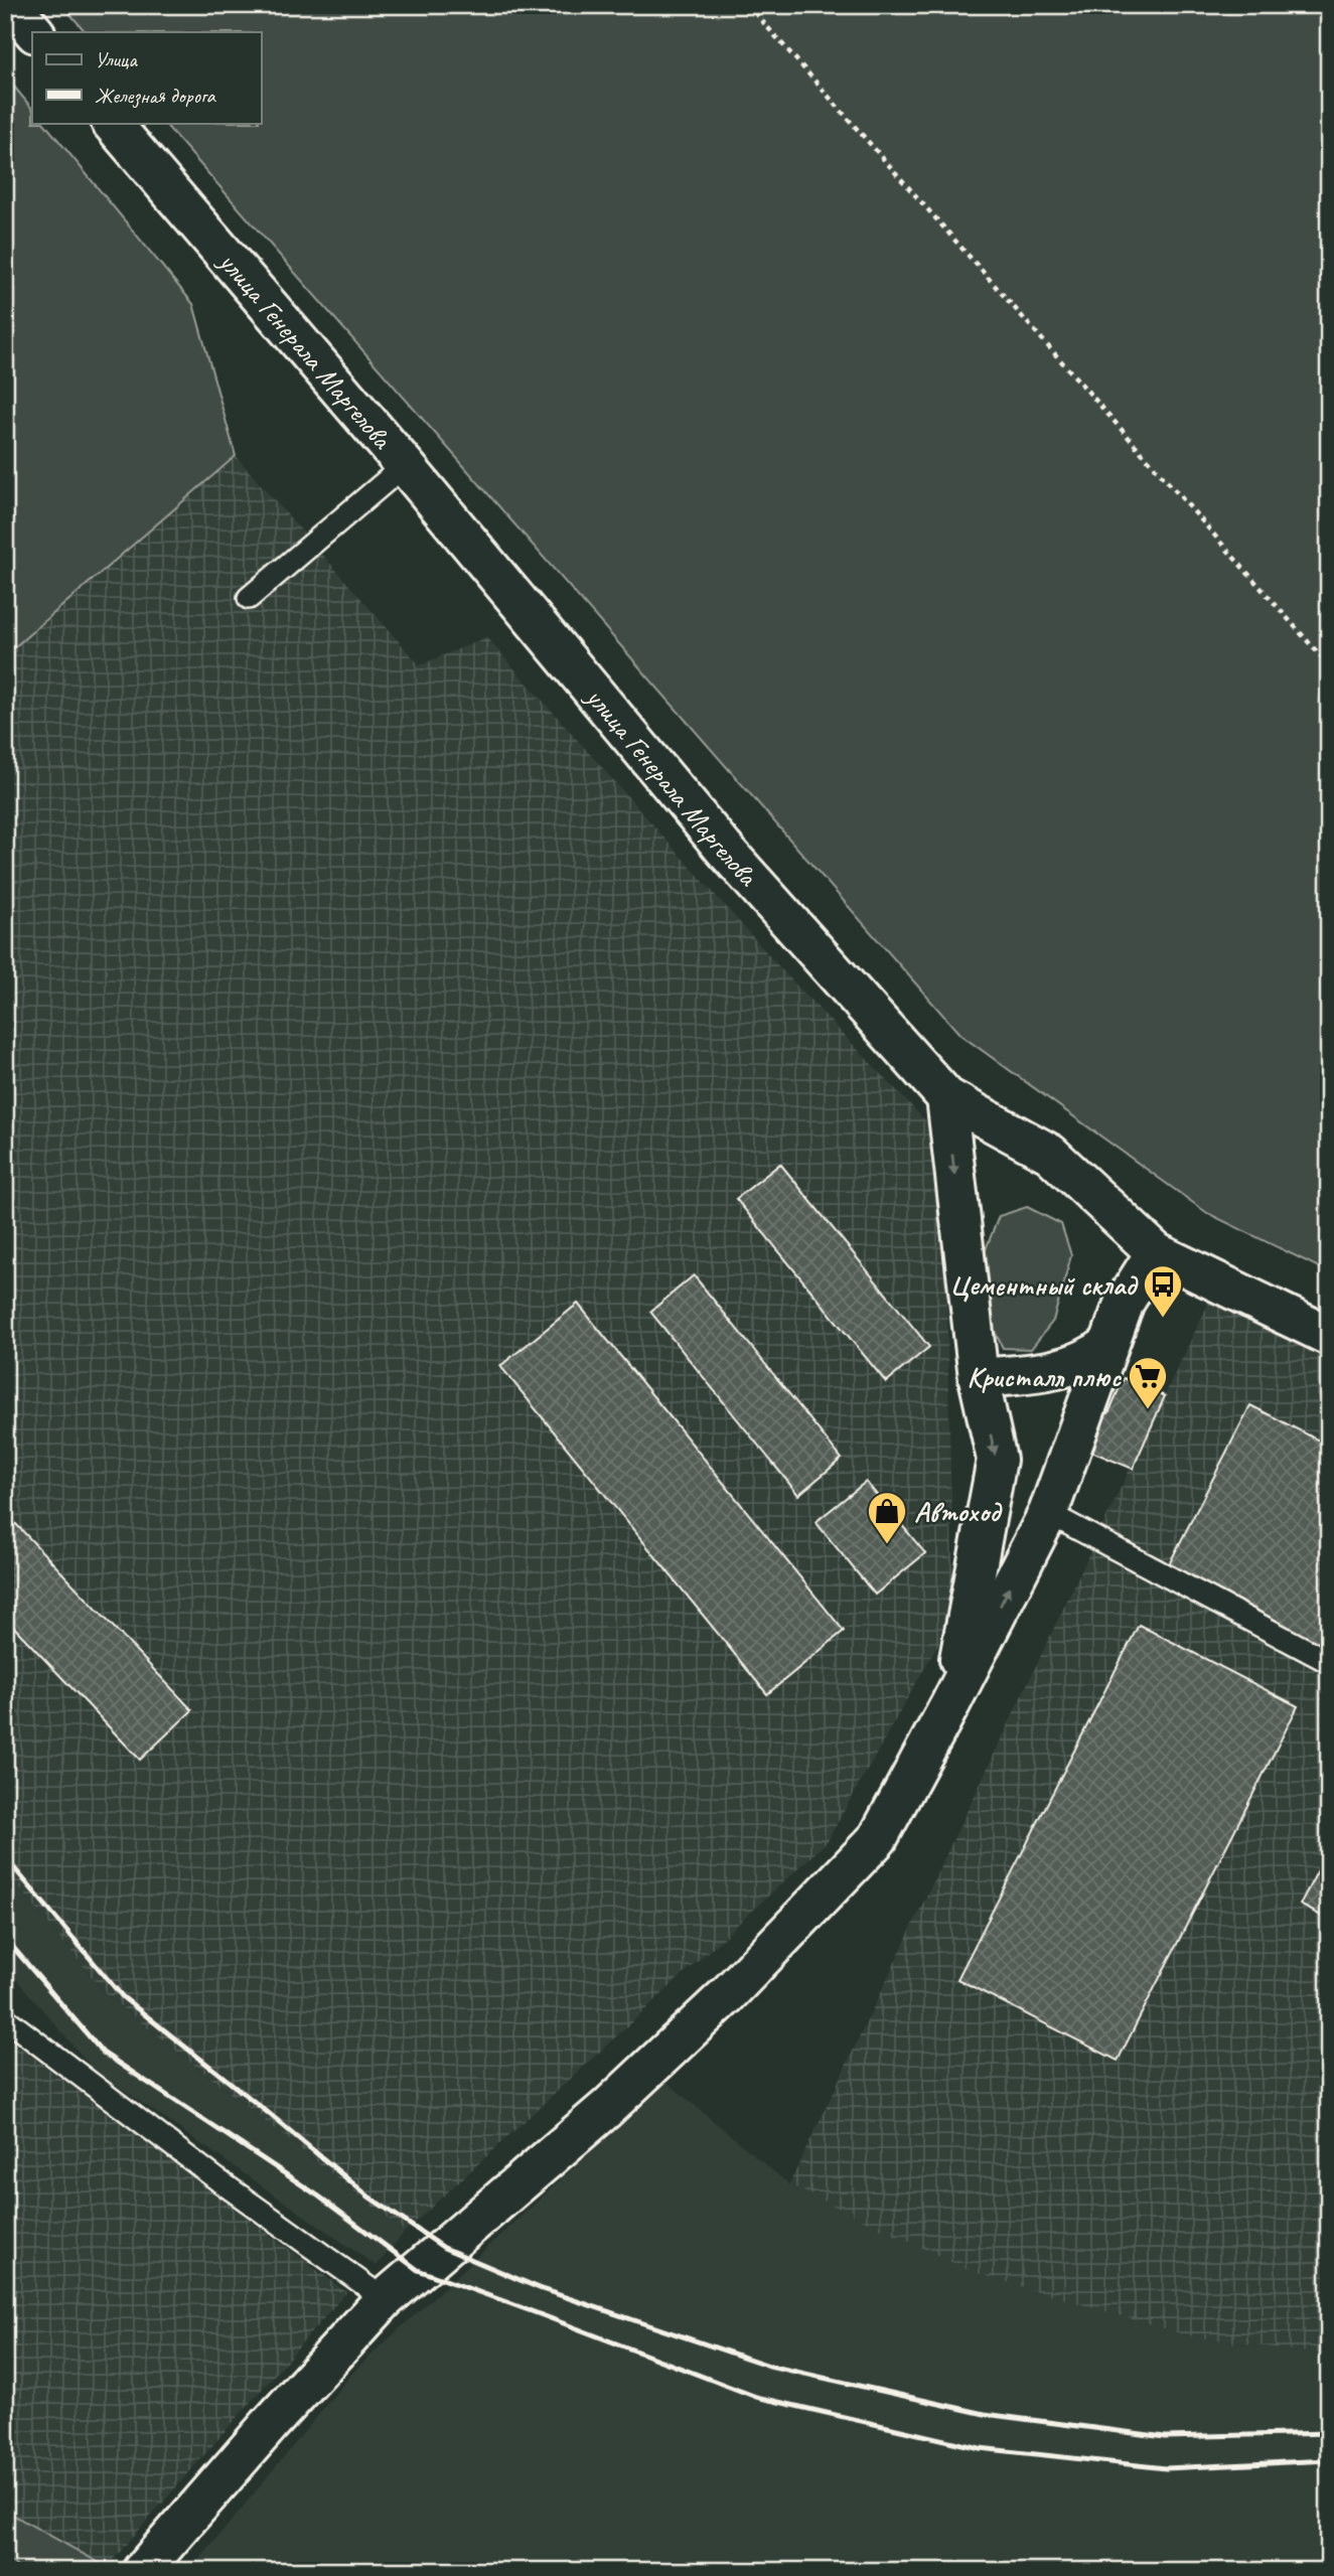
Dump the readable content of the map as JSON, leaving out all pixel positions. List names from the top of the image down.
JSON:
{
  "streets": {
    "street": ["улица Генерала Маргелова"]
  },
  "places": {
    "bus stop": ["Цементный склад"],
    "supermarket": ["Кристалл плюс"],
    "shop": ["Автоход"]
  },
  "legend": ["Улица", "Железная дорога"]
}
